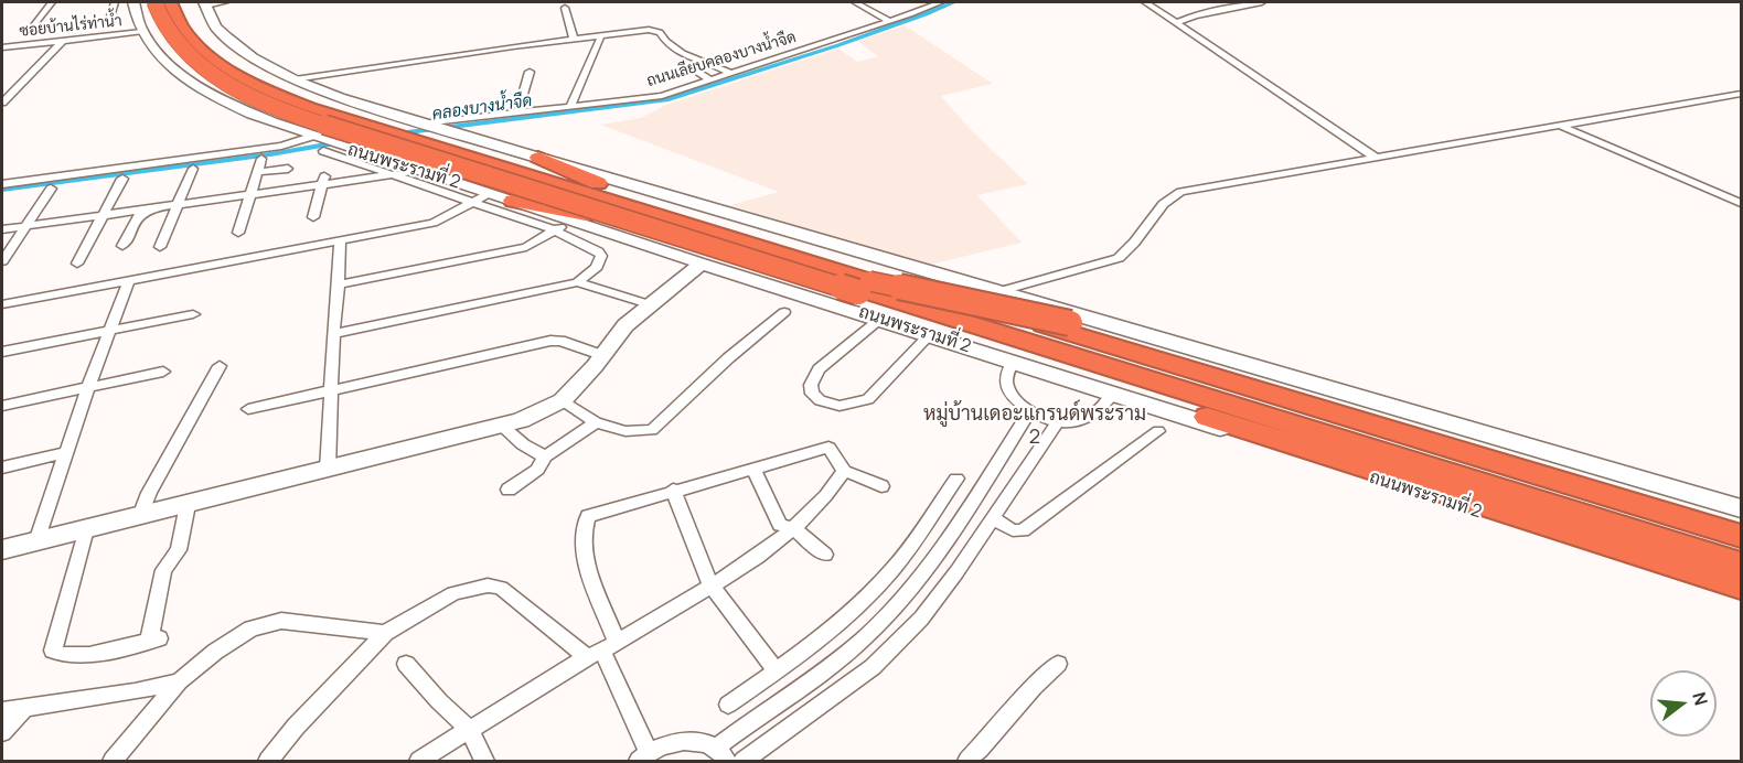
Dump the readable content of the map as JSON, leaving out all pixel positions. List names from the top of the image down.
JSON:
{
  "streets": {
    "highway": ["ถนนพระรามที่ 2"],
    "street": ["ซอยบ้านไร่ท่าน้ำ", "ถนนเลียบคลองบางน้ำจืด"]
  },
  "crossings": [
    ["ซอยบ้านไร่ท่าน้ำ", "ถนนพระรามที่ 2"],
    ["ถนนเลียบคลองบางน้ำจืด", "ถนนพระรามที่ 2"]
  ],
  "districts": ["หมู่บ้านเดอะแกรนด์พระราม 2"],
  "water": ["คลองบางน้ำจืด"],
  "north": "right"
}
